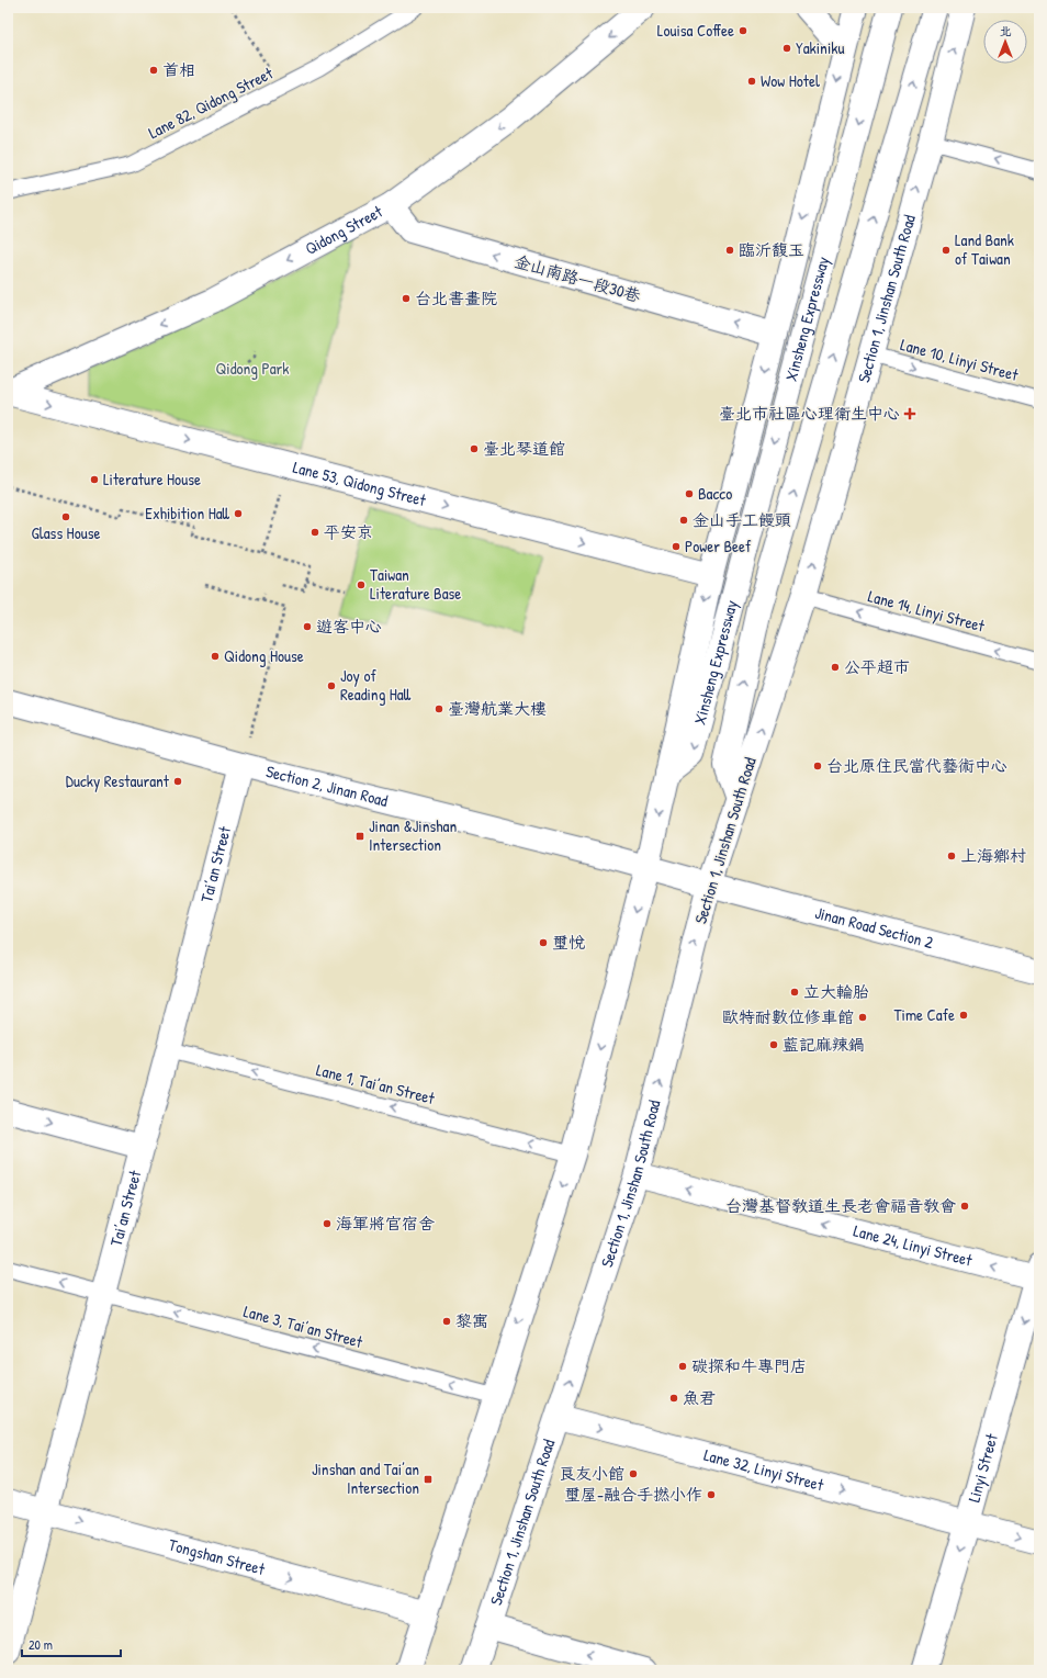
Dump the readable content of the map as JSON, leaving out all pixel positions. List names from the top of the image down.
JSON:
{
  "streets": {
    "main road": [
      "Qidong Street",
      "金山南路一段30巷",
      "Section 1, Jinshan South Road",
      "Xinsheng Expressway",
      "Lane 53, Qidong Street",
      "Section 2, Jinan Road",
      "Tai’an Street",
      "Jinan Road Section 2",
      "Lane 24, Linyi Street",
      "Linyi Street",
      "Lane 32, Linyi Street",
      "Tongshan Street"
    ],
    "lane": [
      "Lane 82, Qidong Street",
      "Lane 10, Linyi Street",
      "Lane 14, Linyi Street",
      "Lane 1, Tai’an Street",
      "Lane 3, Tai’an Street"
    ]
  },
  "crossings": [
    ["Qidong Street", "金山南路一段30巷"],
    ["Qidong Street", "Lane 53, Qidong Street"],
    ["Section 1, Jinshan South Road", "Xinsheng Expressway"],
    ["Section 1, Jinshan South Road", "Lane 10, Linyi Street"],
    ["Section 1, Jinshan South Road", "Lane 14, Linyi Street"],
    ["Section 1, Jinshan South Road", "Section 2, Jinan Road"],
    ["Section 1, Jinshan South Road", "Jinan Road Section 2"],
    ["Section 1, Jinshan South Road", "Lane 24, Linyi Street"],
    ["Section 1, Jinshan South Road", "Lane 32, Linyi Street"],
    ["Section 2, Jinan Road", "Tai’an Street"],
    ["Section 2, Jinan Road", "Jinan Road Section 2"],
    ["Tai’an Street", "Lane 1, Tai’an Street"],
    ["Tai’an Street", "Lane 3, Tai’an Street"],
    ["Tai’an Street", "Tongshan Street"],
    ["Lane 24, Linyi Street", "Linyi Street"],
    ["Linyi Street", "Lane 32, Linyi Street"]
  ],
  "one_way": [
    "Qidong Street",
    "金山南路一段30巷",
    "Lane 10, Linyi Street",
    "Lane 53, Qidong Street",
    "Lane 14, Linyi Street",
    "Lane 1, Tai’an Street",
    "Lane 24, Linyi Street",
    "Lane 3, Tai’an Street",
    "Linyi Street",
    "Lane 32, Linyi Street",
    "Tongshan Street"
  ],
  "parks": ["Qidong Park"],
  "places": {
    "other": [
      "Louisa Coffee",
      "Yakiniku",
      "首相",
      "Wow Hotel",
      "臨沂馥玉",
      "Land Bank of Taiwan",
      "台北書畫院",
      "臺北琴道館",
      "Literature House",
      "Bacco",
      "Exhibition Hall",
      "Glass House",
      "金山手工饅頭",
      "平安京",
      "Power Beef",
      "Taiwan Literature Base",
      "遊客中心",
      "Qidong House",
      "公平超市",
      "Joy of Reading Hall",
      "臺灣航業大樓",
      "台北原住民當代藝術中心",
      "Ducky Restaurant",
      "上海鄉村",
      "璽悅",
      "立大輪胎",
      "Time Cafe",
      "歐特耐數位修車館",
      "藍記麻辣鍋",
      "台灣基督教道生長老會福音教會",
      "海軍將官宿舍",
      "黎寓",
      "碳探和牛專門店",
      "魚君",
      "良友小館",
      "璽屋-融合手撚小作"
    ],
    "health": ["臺北市社區心理衛生中心"],
    "transit": ["Jinan &Jinshan Intersection", "Jinshan and Tai’an Intersection"]
  },
  "scale_bar": "20 m",
  "north": "top"
}
